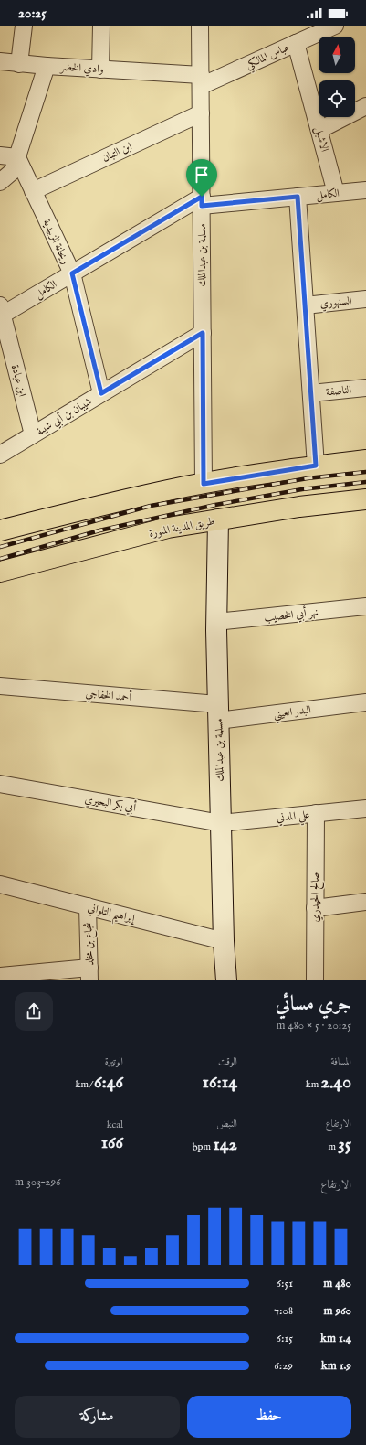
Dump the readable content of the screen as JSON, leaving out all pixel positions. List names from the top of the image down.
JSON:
{
  "streets": {
    "main road": ["مسلمة بن عبدالملك", "طريق المدينة المنورة"],
    "street": [
      "عباس المالكي",
      "وادي الخضر",
      "الاشبل",
      "ابن التبان",
      "الكامل",
      "ريحانة الزبيدية",
      "السنهوري",
      "ابن عبادة",
      "الناصفة",
      "شيبان بن أبي شيبة",
      "نهر أبي الخصيب",
      "أحمد الخفاجي",
      "البدر العيني",
      "أبي بكر البحيري",
      "علي المدني",
      "صالح الحيدري",
      "إبراهيم التلواني",
      "شجاع بن مخلد"
    ]
  },
  "crossings": [
    ["عباس المالكي", "وادي الخضر"],
    ["عباس المالكي", "الاشبل"],
    ["عباس المالكي", "مسلمة بن عبدالملك"],
    ["وادي الخضر", "ريحانة الزبيدية"],
    ["وادي الخضر", "مسلمة بن عبدالملك"],
    ["الاشبل", "الكامل"],
    ["ابن التبان", "ريحانة الزبيدية"],
    ["ابن التبان", "مسلمة بن عبدالملك"],
    ["الكامل", "ريحانة الزبيدية"],
    ["الكامل", "مسلمة بن عبدالملك"],
    ["الكامل", "ابن عبادة"],
    ["ريحانة الزبيدية", "شيبان بن أبي شيبة"],
    ["مسلمة بن عبدالملك", "شيبان بن أبي شيبة"],
    ["مسلمة بن عبدالملك", "طريق المدينة المنورة"],
    ["مسلمة بن عبدالملك", "نهر أبي الخصيب"],
    ["مسلمة بن عبدالملك", "أحمد الخفاجي"],
    ["مسلمة بن عبدالملك", "البدر العيني"],
    ["مسلمة بن عبدالملك", "أبي بكر البحيري"],
    ["مسلمة بن عبدالملك", "علي المدني"],
    ["مسلمة بن عبدالملك", "إبراهيم التلواني"],
    ["ابن عبادة", "شيبان بن أبي شيبة"],
    ["أحمد الخفاجي", "البدر العيني"],
    ["أبي بكر البحيري", "علي المدني"],
    ["علي المدني", "صالح الحيدري"],
    ["إبراهيم التلواني", "شجاع بن مخلد"]
  ],
  "north": "top",
  "page": {
    "status": "20:25",
    "heading": ["جري مسائي", "20:25 · 5 × 480 m"],
    "stats": [
      ["المسافة", "2.40 km"],
      ["الوقت", "16:14"],
      ["الوتيرة", "6:46 /km"],
      ["الارتفاع", "35 m"],
      ["النبض", "142 bpm"],
      ["kcal", "166"]
    ],
    "chart": ["الارتفاع", "296–303 m"],
    "list": [
      {
        "name": "480 m",
        "note": "6:51"
      },
      {
        "name": "960 m",
        "note": "7:08"
      },
      {
        "name": "1.4 km",
        "note": "6:15"
      },
      {
        "name": "1.9 km",
        "note": "6:29"
      }
    ],
    "buttons": ["حفظ", "مشاركة"]
  }
}
